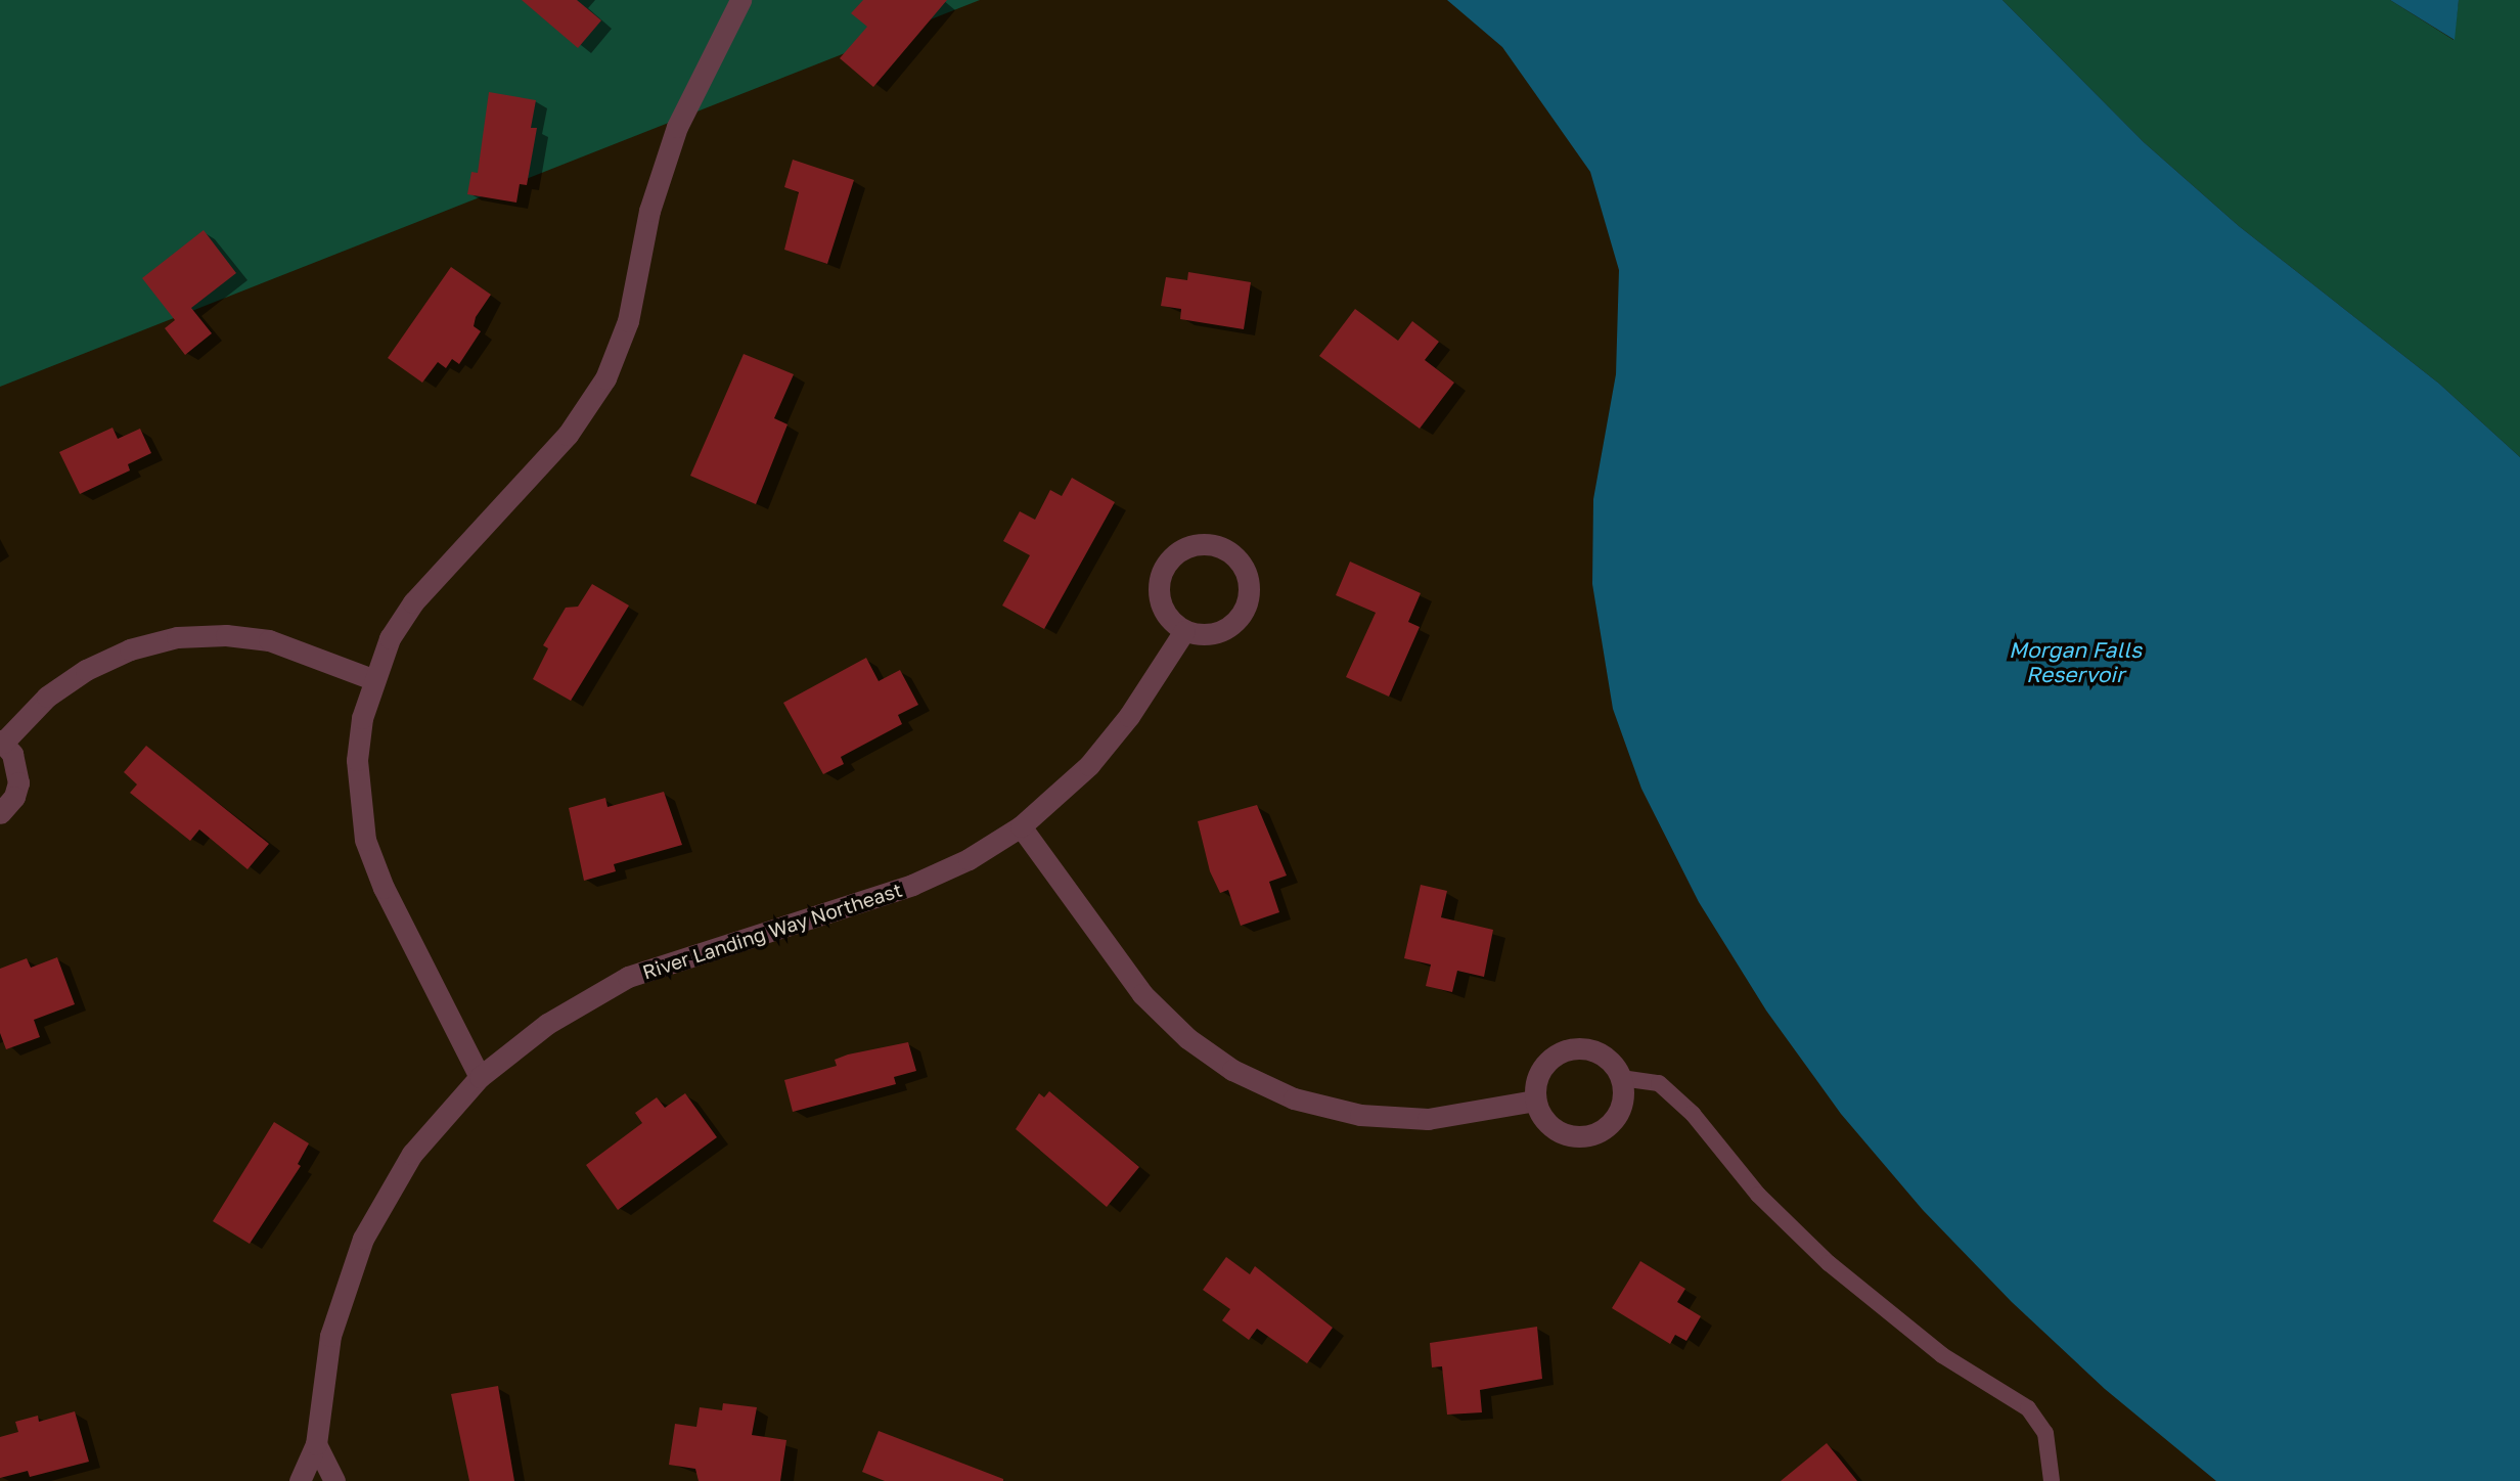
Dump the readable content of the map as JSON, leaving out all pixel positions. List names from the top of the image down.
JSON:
{
  "streets": {
    "street": ["River Landing Way Northeast"]
  },
  "water": ["Morgan Falls Reservoir"]
}
